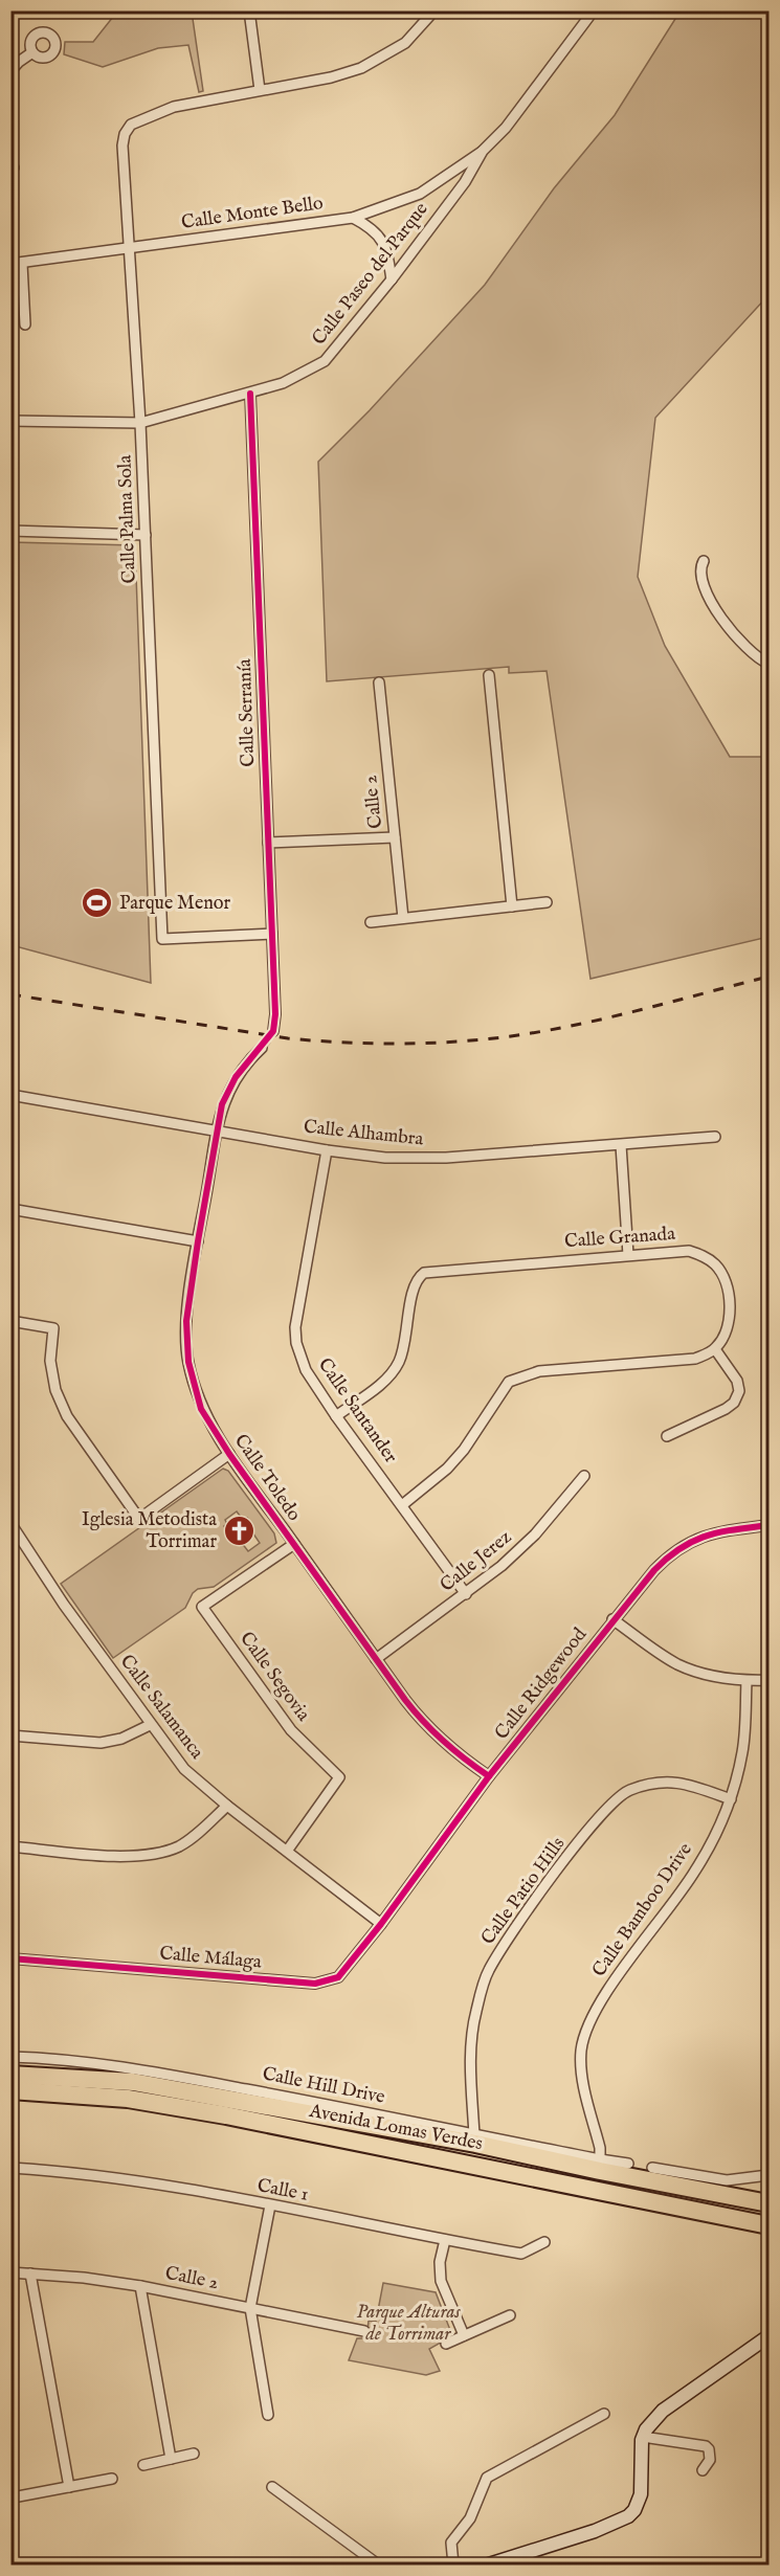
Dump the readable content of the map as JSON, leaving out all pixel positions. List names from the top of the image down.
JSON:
{
  "streets": {
    "highway": ["Avenida Lomas Verdes"],
    "street": [
      "Calle Monte Bello",
      "Calle Paseo del Parque",
      "Calle Palma Sola",
      "Calle Serranía",
      "Calle 2",
      "Calle Alhambra",
      "Calle Granada",
      "Calle Santander",
      "Calle Toledo",
      "Calle Jerez",
      "Calle Segovia",
      "Calle Ridgewood",
      "Calle Salamanca",
      "Calle Patio Hills",
      "Calle Bamboo Drive",
      "Calle Málaga",
      "Calle Hill Drive",
      "Calle 1"
    ]
  },
  "crossings": [
    ["Calle Monte Bello", "Calle Paseo del Parque"],
    ["Calle Monte Bello", "Calle Palma Sola"],
    ["Calle Paseo del Parque", "Calle Palma Sola"],
    ["Calle Paseo del Parque", "Calle Serranía"],
    ["Calle Palma Sola", "Calle Serranía"],
    ["Calle Alhambra", "Calle Santander"],
    ["Calle Alhambra", "Calle Toledo"],
    ["Calle Granada", "Calle Santander"],
    ["Calle Santander", "Calle Jerez"],
    ["Calle Toledo", "Calle Jerez"],
    ["Calle Toledo", "Calle Segovia"],
    ["Calle Toledo", "Calle Ridgewood"],
    ["Calle Segovia", "Calle Salamanca"],
    ["Calle Ridgewood", "Calle Salamanca"],
    ["Calle Ridgewood", "Calle Málaga"],
    ["Calle Salamanca", "Calle Málaga"],
    ["Calle Patio Hills", "Calle Bamboo Drive"],
    ["Calle Patio Hills", "Calle Hill Drive"],
    ["Calle Bamboo Drive", "Calle Hill Drive"]
  ],
  "parks": ["Parque Alturas de Torrimar"],
  "places": {
    "sports": ["Parque Menor"],
    "church": ["Iglesia Metodista Torrimar"]
  }
}
